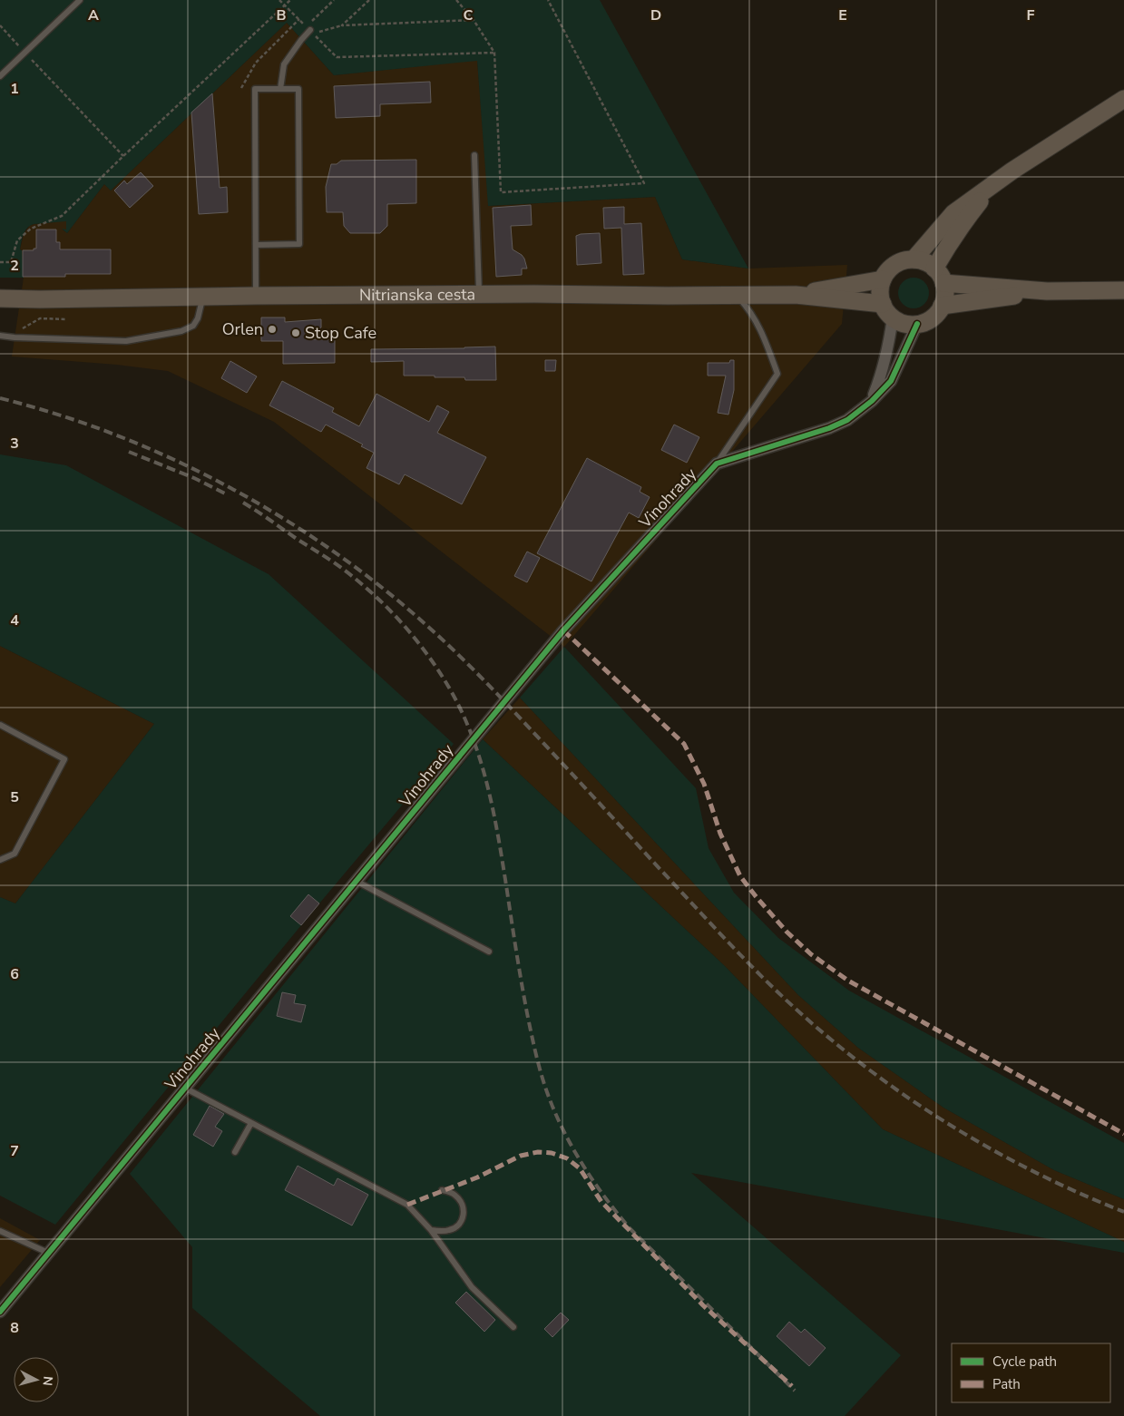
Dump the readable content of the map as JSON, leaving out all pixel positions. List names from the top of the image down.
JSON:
{
  "streets": {
    "main road": ["Nitrianska cesta"],
    "street": ["Vinohrady"]
  },
  "crossings": [
    ["Nitrianska cesta", "Vinohrady"]
  ],
  "places": ["Orlen", "Stop Cafe"],
  "legend": ["Cycle path", "Path"],
  "north": "right",
  "grid": {
    "columns": [
      "A",
      "B",
      "C",
      "D",
      "E",
      "F"
    ],
    "rows": [
      "1",
      "2",
      "3",
      "4",
      "5",
      "6",
      "7",
      "8"
    ]
  }
}
